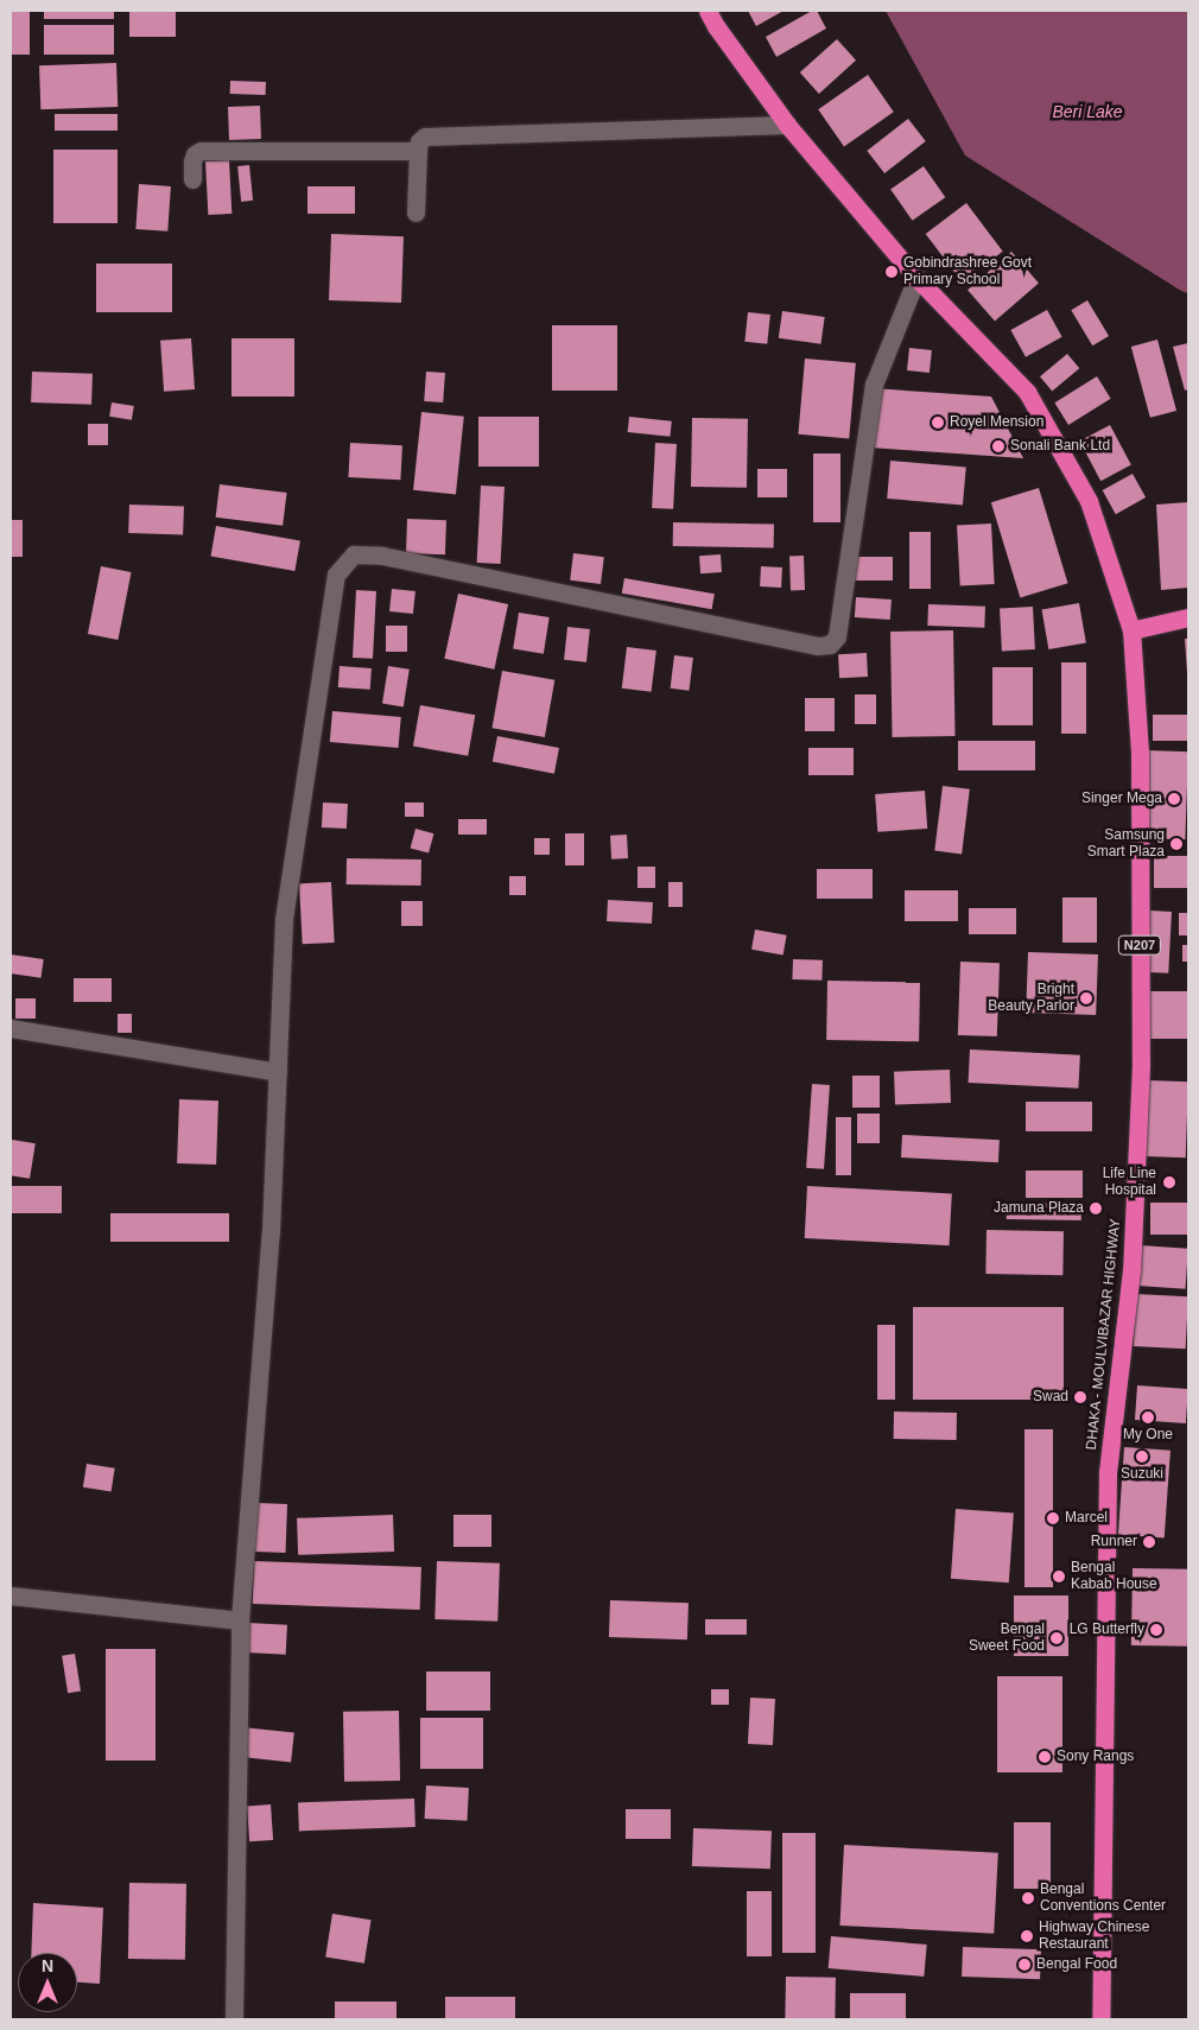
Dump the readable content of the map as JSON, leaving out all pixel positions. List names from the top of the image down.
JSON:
{
  "streets": {
    "highway": ["N207", "DHAKA - MOULVIBAZAR HIGHWAY"]
  },
  "water": ["Beri Lake"],
  "places": [
    "Gobindrashree Govt Primary School",
    "Royel Mension",
    "Sonali Bank Ltd",
    "Singer Mega",
    "Samsung Smart Plaza",
    "Bright Beauty Parlor",
    "Life Line Hospital",
    "Jamuna Plaza",
    "Swad",
    "My One",
    "Suzuki",
    "Marcel",
    "Runner",
    "Bengal Kabab House",
    "LG Butterfly",
    "Bengal Sweet Food",
    "Sony Rangs",
    "Bengal Conventions Center",
    "Highway Chinese Restaurant",
    "Bengal Food"
  ],
  "north": "top"
}
